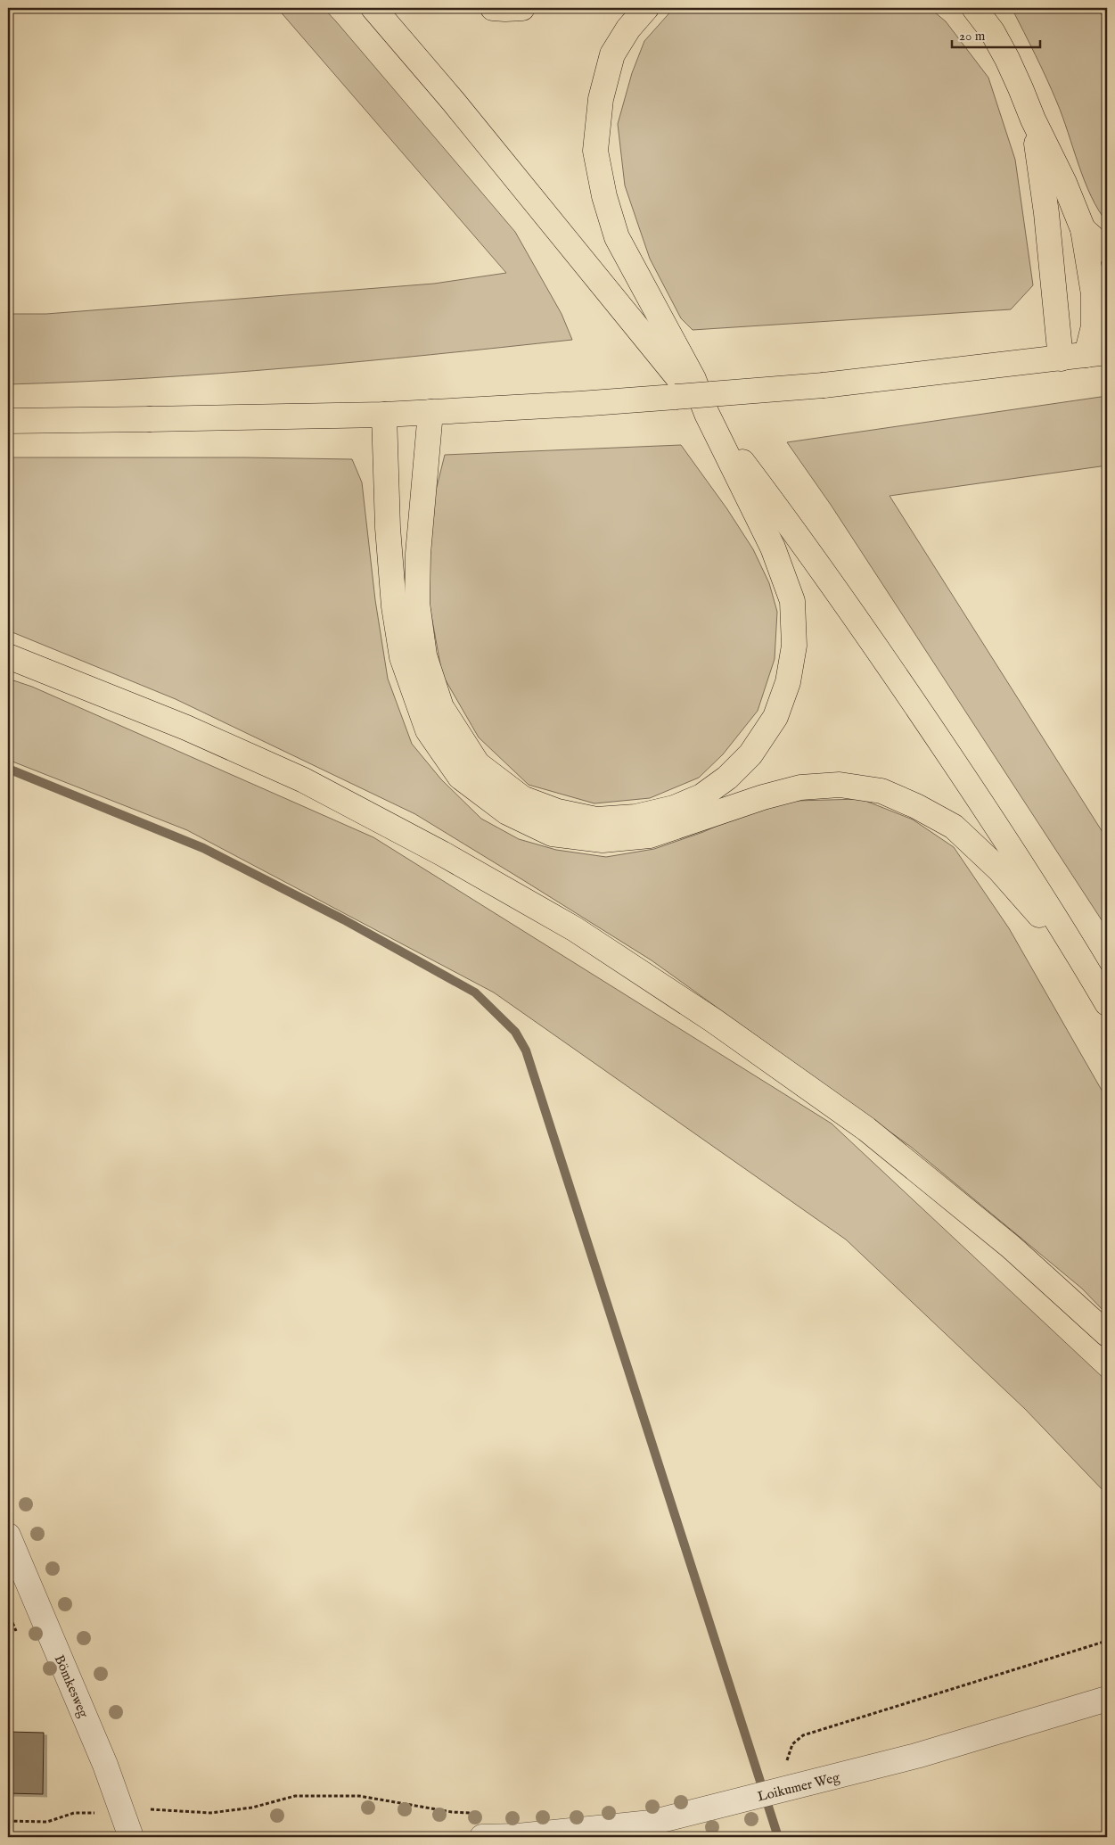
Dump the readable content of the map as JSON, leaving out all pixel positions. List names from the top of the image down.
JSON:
{
  "streets": {
    "street": ["Bömkesweg", "Loikumer Weg"]
  },
  "scale_bar": "20 m"
}
